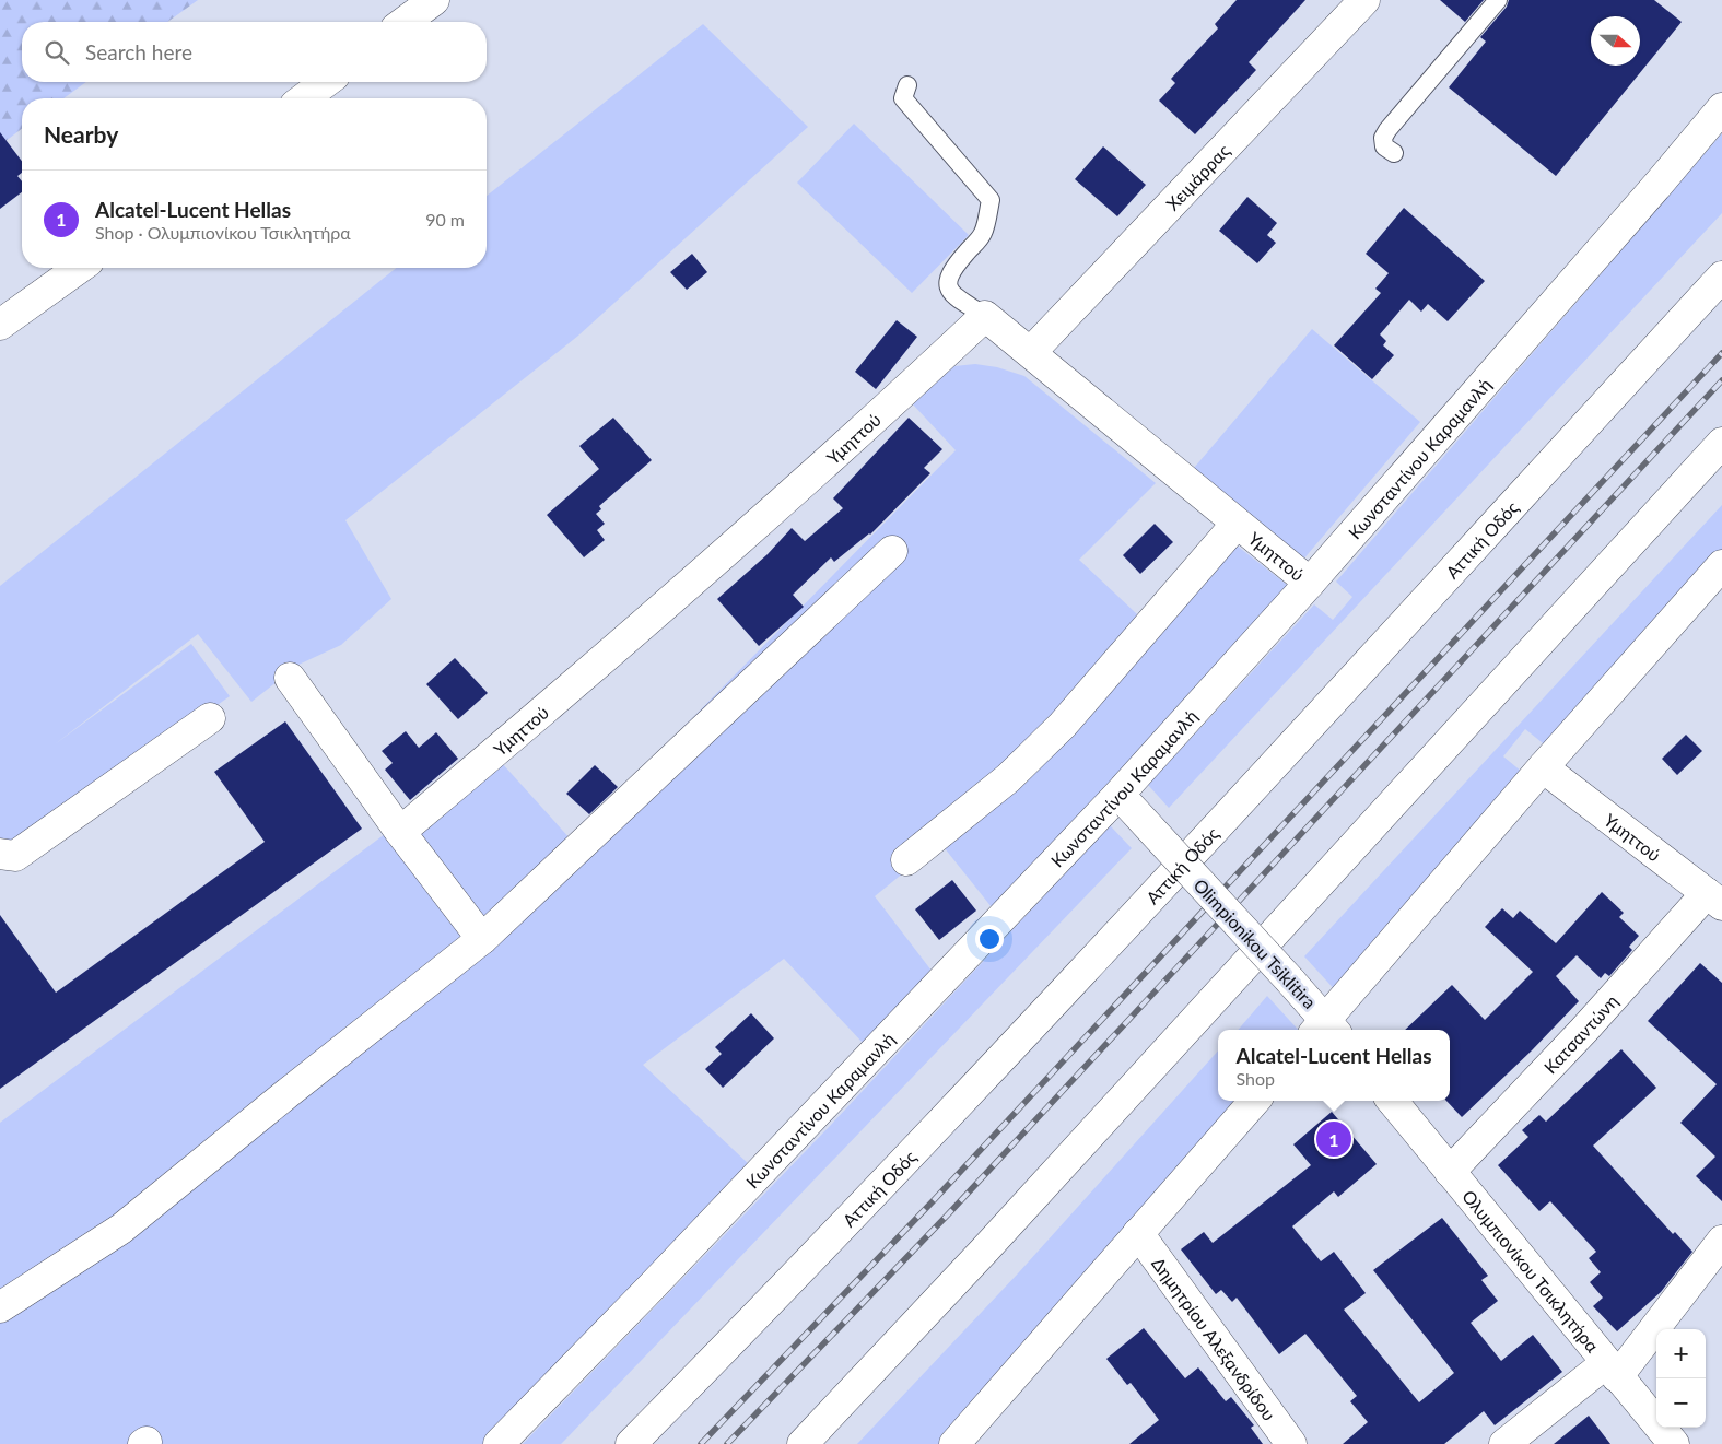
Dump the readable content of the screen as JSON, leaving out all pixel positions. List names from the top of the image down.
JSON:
{
  "streets": {
    "main road": [
      "Χειμάρρας",
      "Υμηττού",
      "Κωνσταντίνου Καραμανλή",
      "Αττική Οδός",
      "Olimpionikou Tsiklitira",
      "Κατσαντώνη",
      "Ολυμπιονίκου Τσικλητήρα",
      "Δημητρίου Αλεξανδρίδου"
    ]
  },
  "crossings": [
    ["Χειμάρρας", "Υμηττού"],
    ["Υμηττού", "Κωνσταντίνου Καραμανλή"],
    ["Υμηττού", "Κατσαντώνη"],
    ["Κωνσταντίνου Καραμανλή", "Olimpionikou Tsiklitira"],
    ["Κατσαντώνη", "Ολυμπιονίκου Τσικλητήρα"]
  ],
  "north": "right",
  "page": {
    "search": "Search here",
    "heading": "Nearby",
    "list": [
      {
        "mark": "1",
        "name": "Alcatel-Lucent Hellas",
        "note": "Shop · Ολυμπιονίκου Τσικλητήρα",
        "value": "90 m"
      }
    ],
    "popup": ["Alcatel-Lucent Hellas", "Shop"],
    "pins": "1",
    "map_buttons": ["+", "−"]
  }
}
